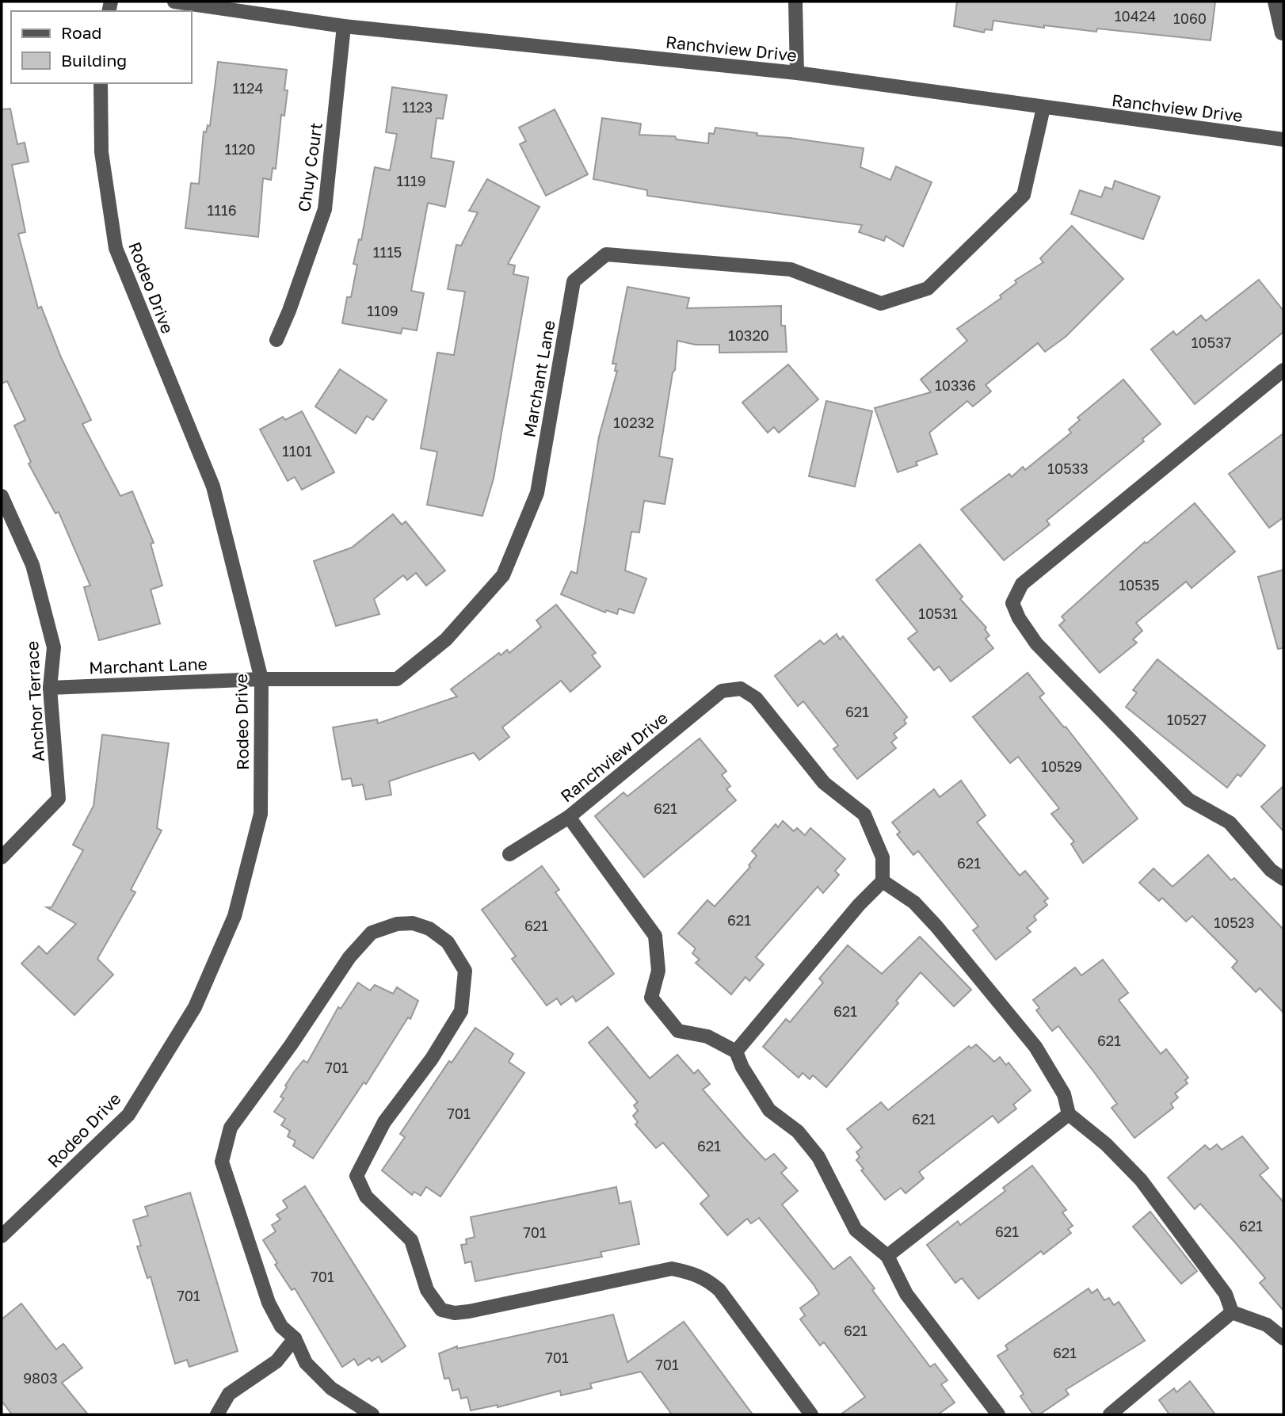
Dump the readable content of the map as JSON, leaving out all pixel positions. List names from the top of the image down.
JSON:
{
  "streets": {
    "street": [
      "Ranchview Drive",
      "Chuy Court",
      "Rodeo Drive",
      "Marchant Lane",
      "Anchor Terrace"
    ]
  },
  "crossings": [
    ["Ranchview Drive", "Chuy Court"],
    ["Ranchview Drive", "Marchant Lane"],
    ["Rodeo Drive", "Marchant Lane"],
    ["Marchant Lane", "Anchor Terrace"]
  ],
  "house_numbers": [
    "10424",
    "1060",
    "1124",
    "1123",
    "1120",
    "1119",
    "1116",
    "1115",
    "1109",
    "10320",
    "10537",
    "10336",
    "10232",
    "1101",
    "10533",
    "10535",
    "10531",
    "621",
    "10527",
    "10529",
    "621",
    "621",
    "621",
    "10523",
    "621",
    "621",
    "621",
    "701",
    "701",
    "621",
    "621",
    "621",
    "621",
    "701",
    "701",
    "701",
    "621",
    "621",
    "701",
    "701",
    "9803"
  ],
  "legend": ["Road", "Building"]
}
